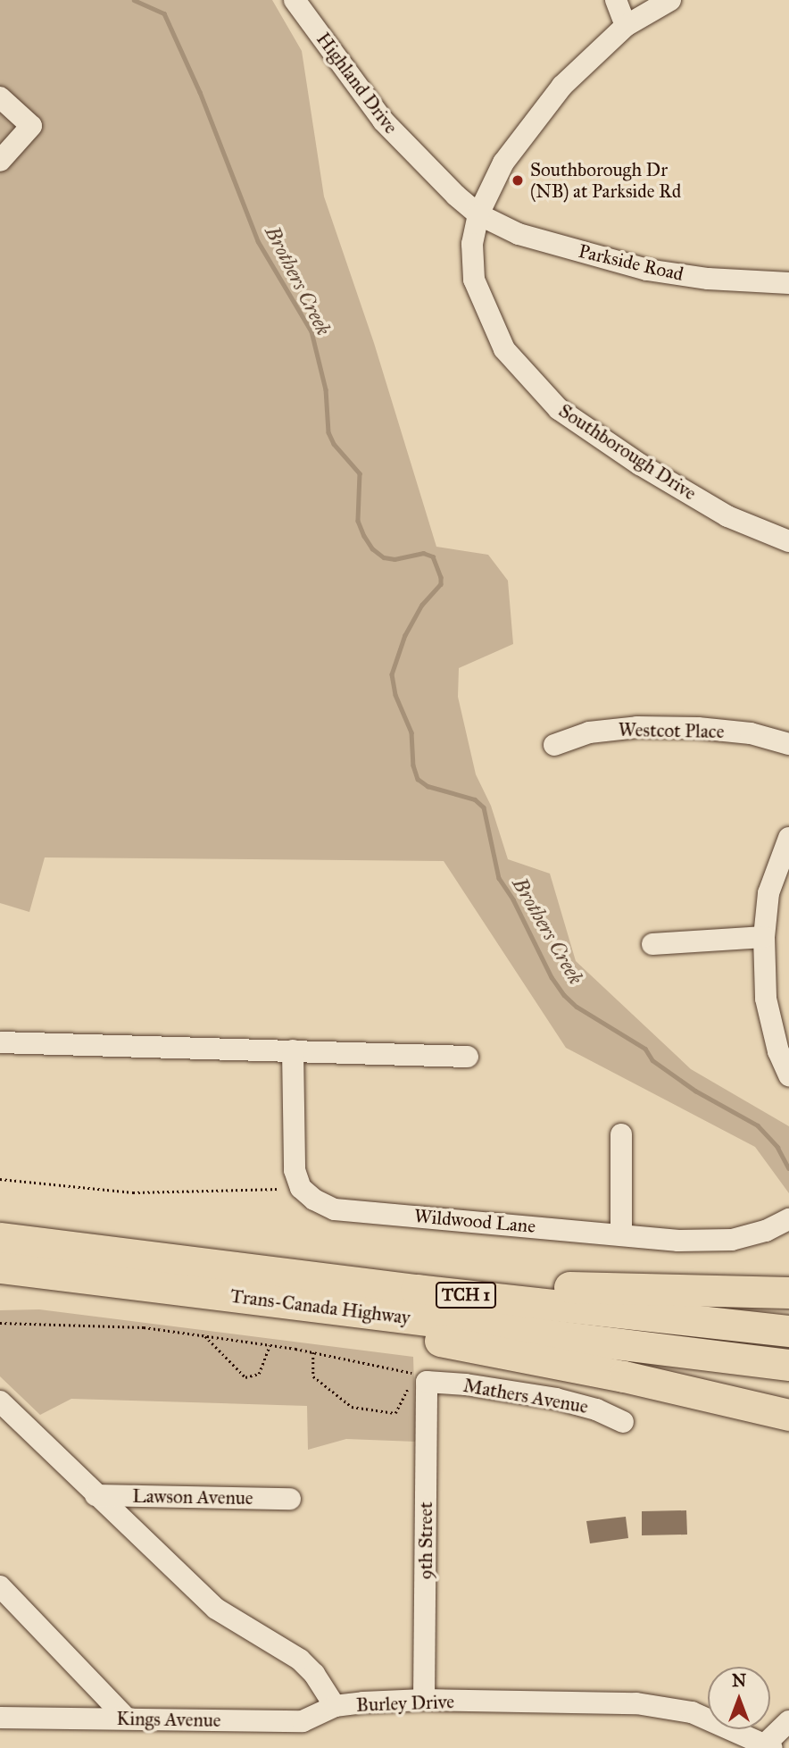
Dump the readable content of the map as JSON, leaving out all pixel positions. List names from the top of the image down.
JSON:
{
  "streets": {
    "highway": ["TCH 1", "Trans-Canada Highway"],
    "street": [
      "Highland Drive",
      "Parkside Road",
      "Southborough Drive",
      "Westcot Place",
      "Wildwood Lane",
      "Mathers Avenue",
      "Lawson Avenue",
      "9th Street",
      "Burley Drive",
      "Kings Avenue"
    ]
  },
  "crossings": [
    ["Highland Drive", "Parkside Road"],
    ["Highland Drive", "Southborough Drive"],
    ["Parkside Road", "Southborough Drive"],
    ["Mathers Avenue", "9th Street"],
    ["Lawson Avenue", "Burley Drive"],
    ["9th Street", "Burley Drive"],
    ["Burley Drive", "Kings Avenue"]
  ],
  "water": ["Brothers Creek"],
  "places": ["Southborough Dr (NB) at Parkside Rd"],
  "north": "top"
}
